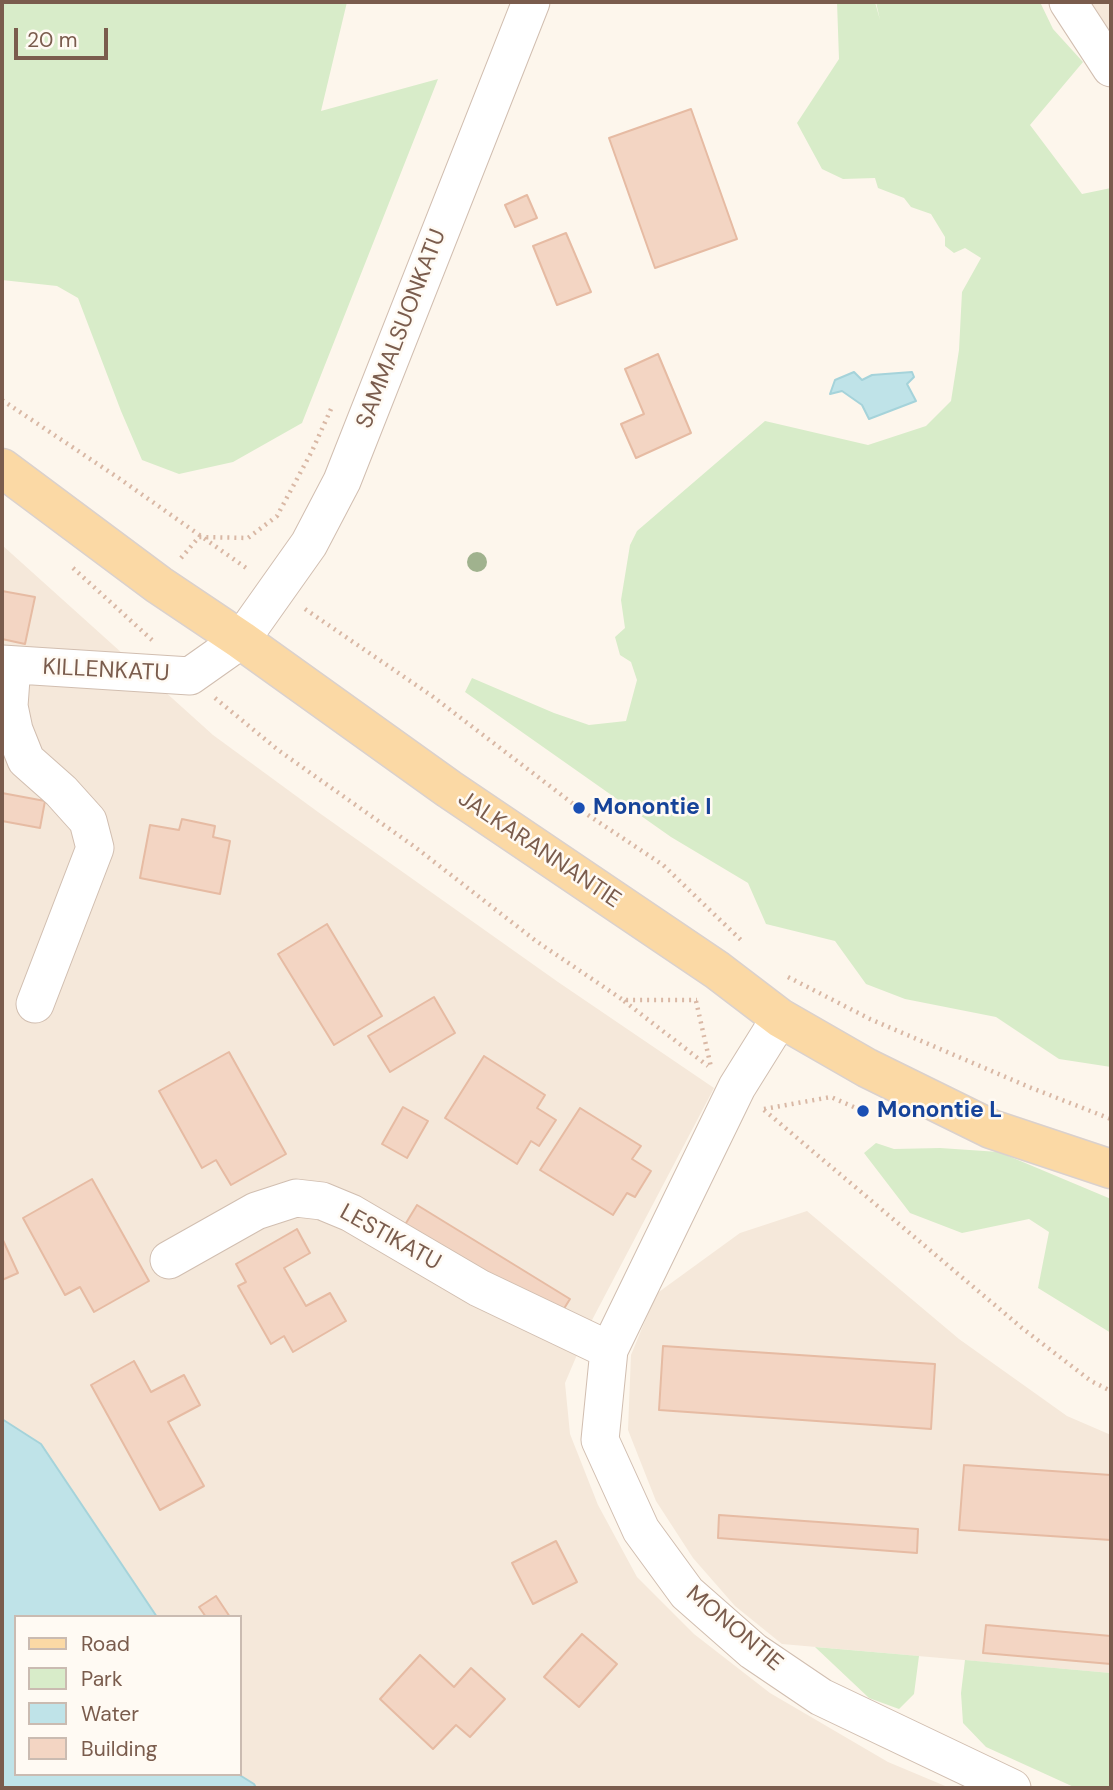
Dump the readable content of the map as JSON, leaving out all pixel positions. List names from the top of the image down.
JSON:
{
  "streets": {
    "main road": ["JALKARANNANTIE"],
    "street": [
      "SAMMALSUONKATU",
      "KILLENKATU",
      "LESTIKATU",
      "MONONTIE"
    ]
  },
  "crossings": [
    ["SAMMALSUONKATU", "KILLENKATU"],
    ["SAMMALSUONKATU", "JALKARANNANTIE"],
    ["KILLENKATU", "JALKARANNANTIE"],
    ["JALKARANNANTIE", "MONONTIE"],
    ["LESTIKATU", "MONONTIE"]
  ],
  "places": ["Monontie I", "Monontie L"],
  "legend": [
    "Road",
    "Park",
    "Water",
    "Building"
  ],
  "scale_bar": "20 m"
}
